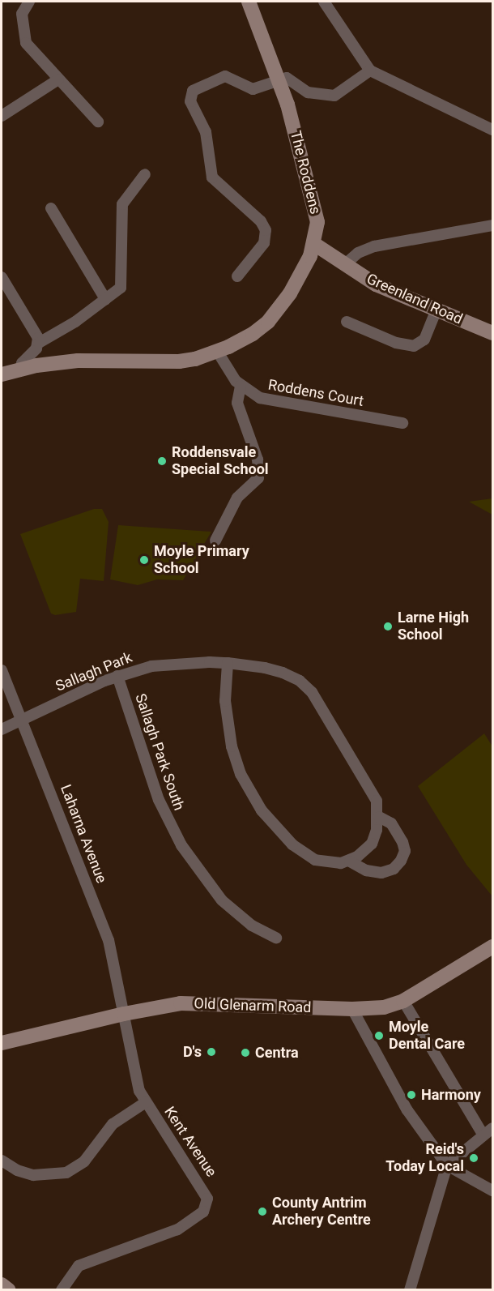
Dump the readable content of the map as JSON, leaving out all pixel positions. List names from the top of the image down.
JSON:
{
  "streets": {
    "street": [
      "The Roddens",
      "Greenland Road",
      "Roddens Court",
      "Sallagh Park",
      "Sallagh Park South",
      "Laharna Avenue",
      "Old Glenarm Road",
      "Kent Avenue"
    ]
  },
  "crossings": [
    ["The Roddens", "Greenland Road"],
    ["The Roddens", "Roddens Court"],
    ["Sallagh Park", "Sallagh Park South"],
    ["Sallagh Park", "Laharna Avenue"],
    ["Laharna Avenue", "Old Glenarm Road"],
    ["Laharna Avenue", "Kent Avenue"],
    ["Old Glenarm Road", "Kent Avenue"]
  ],
  "places": [
    "Roddensvale Special School",
    "Moyle Primary School",
    "Larne High School",
    "Moyle Dental Care",
    "D's",
    "Centra",
    "Harmony",
    "Reid's Today Local",
    "County Antrim Archery Centre"
  ]
}
